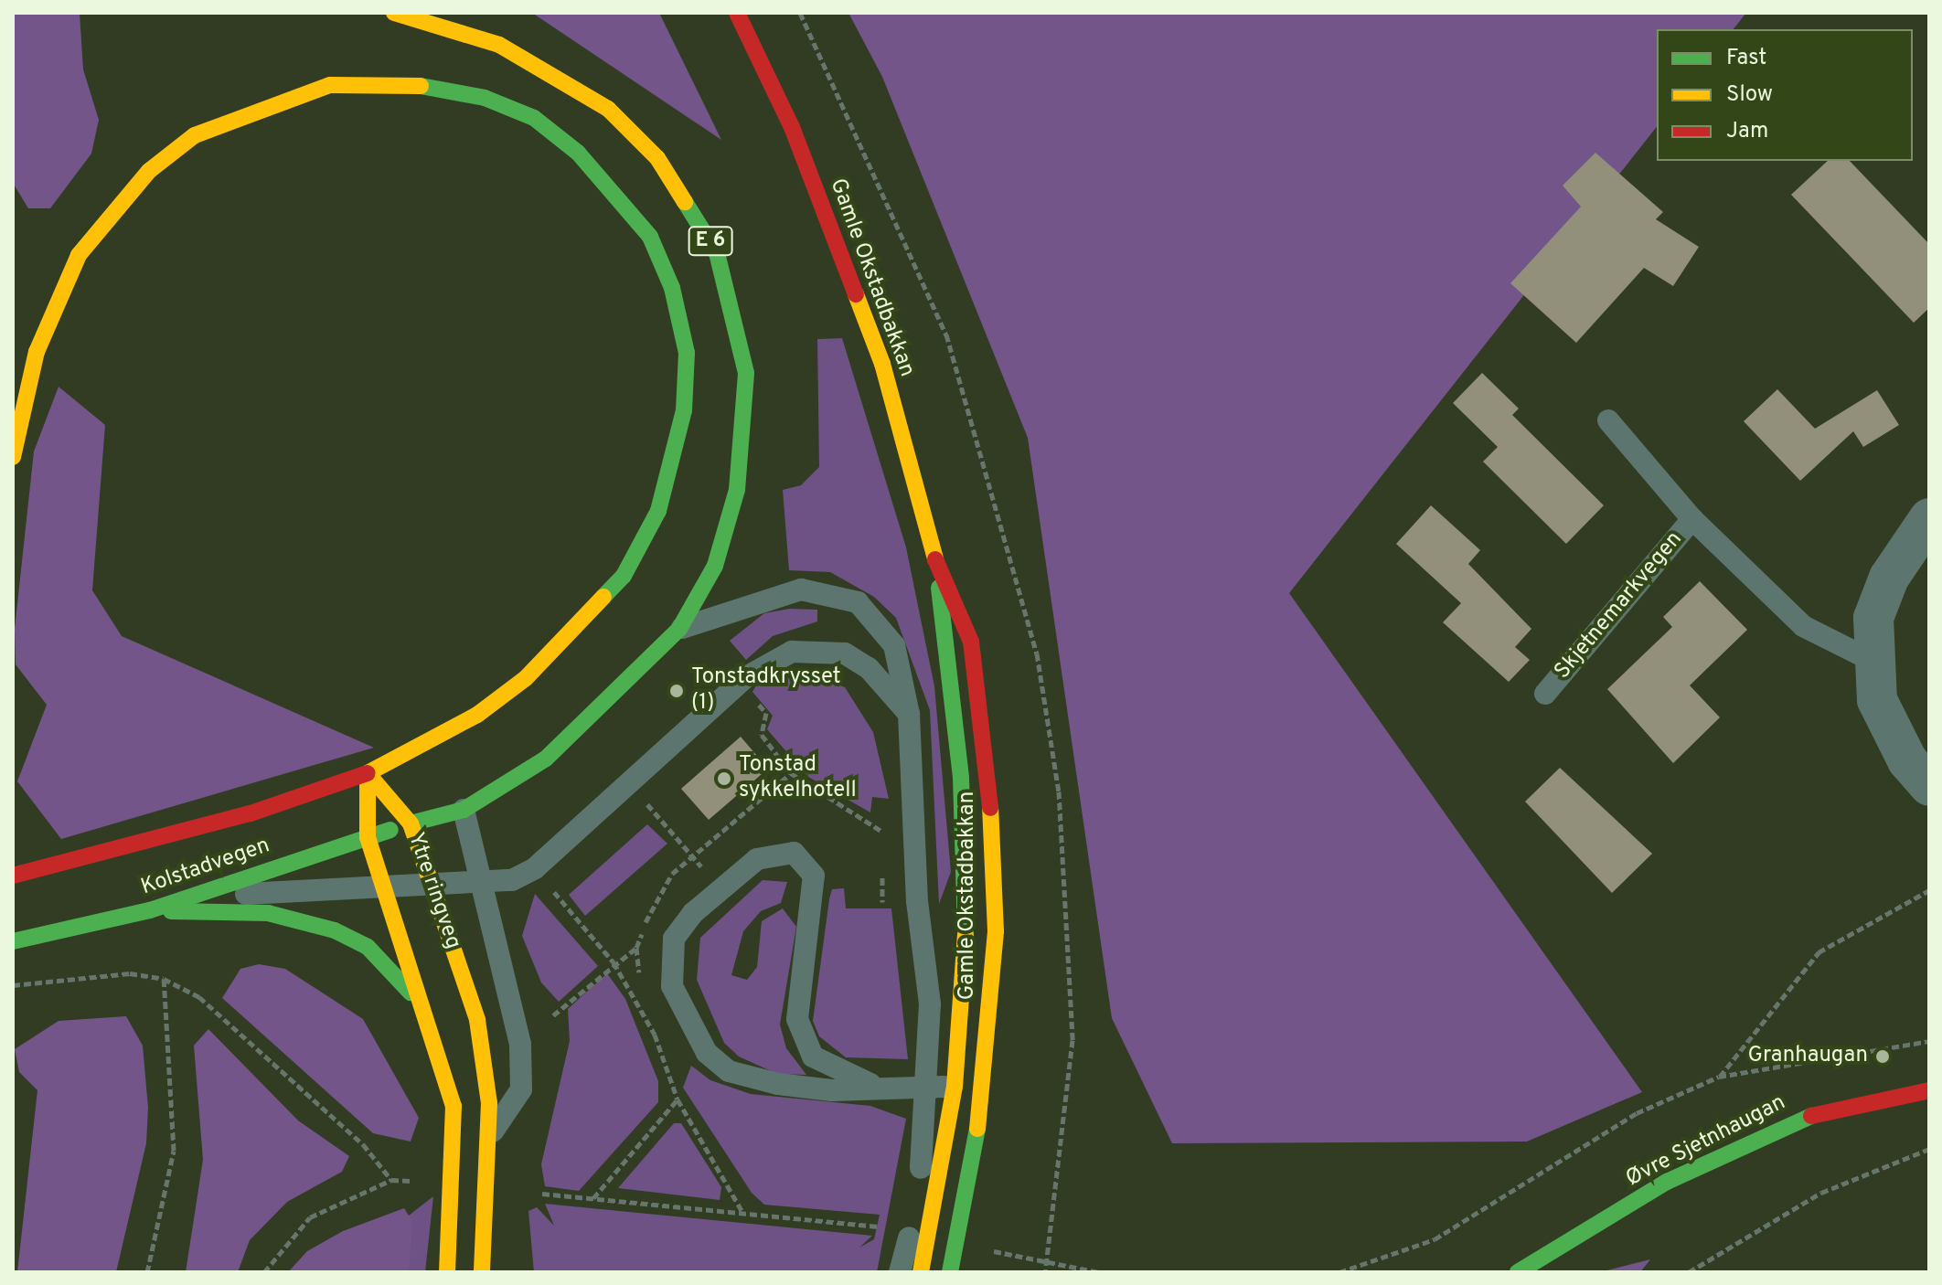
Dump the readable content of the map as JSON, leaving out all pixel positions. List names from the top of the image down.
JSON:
{
  "streets": {
    "main road": [
      "E 6",
      "Gamle Okstadbakkan",
      "Kolstadvegen",
      "Ytre ringveg",
      "Øvre Sjetnhaugan"
    ],
    "lane": ["Skjetnemarkvegen"]
  },
  "crossings": [
    ["E 6", "Kolstadvegen"],
    ["E 6", "Ytre ringveg"],
    ["Kolstadvegen", "Ytre ringveg"]
  ],
  "places": ["Tonstadkrysset (1)", "Tonstad sykkelhotell", "Granhaugan"],
  "legend": ["Fast", "Slow", "Jam"]
}
